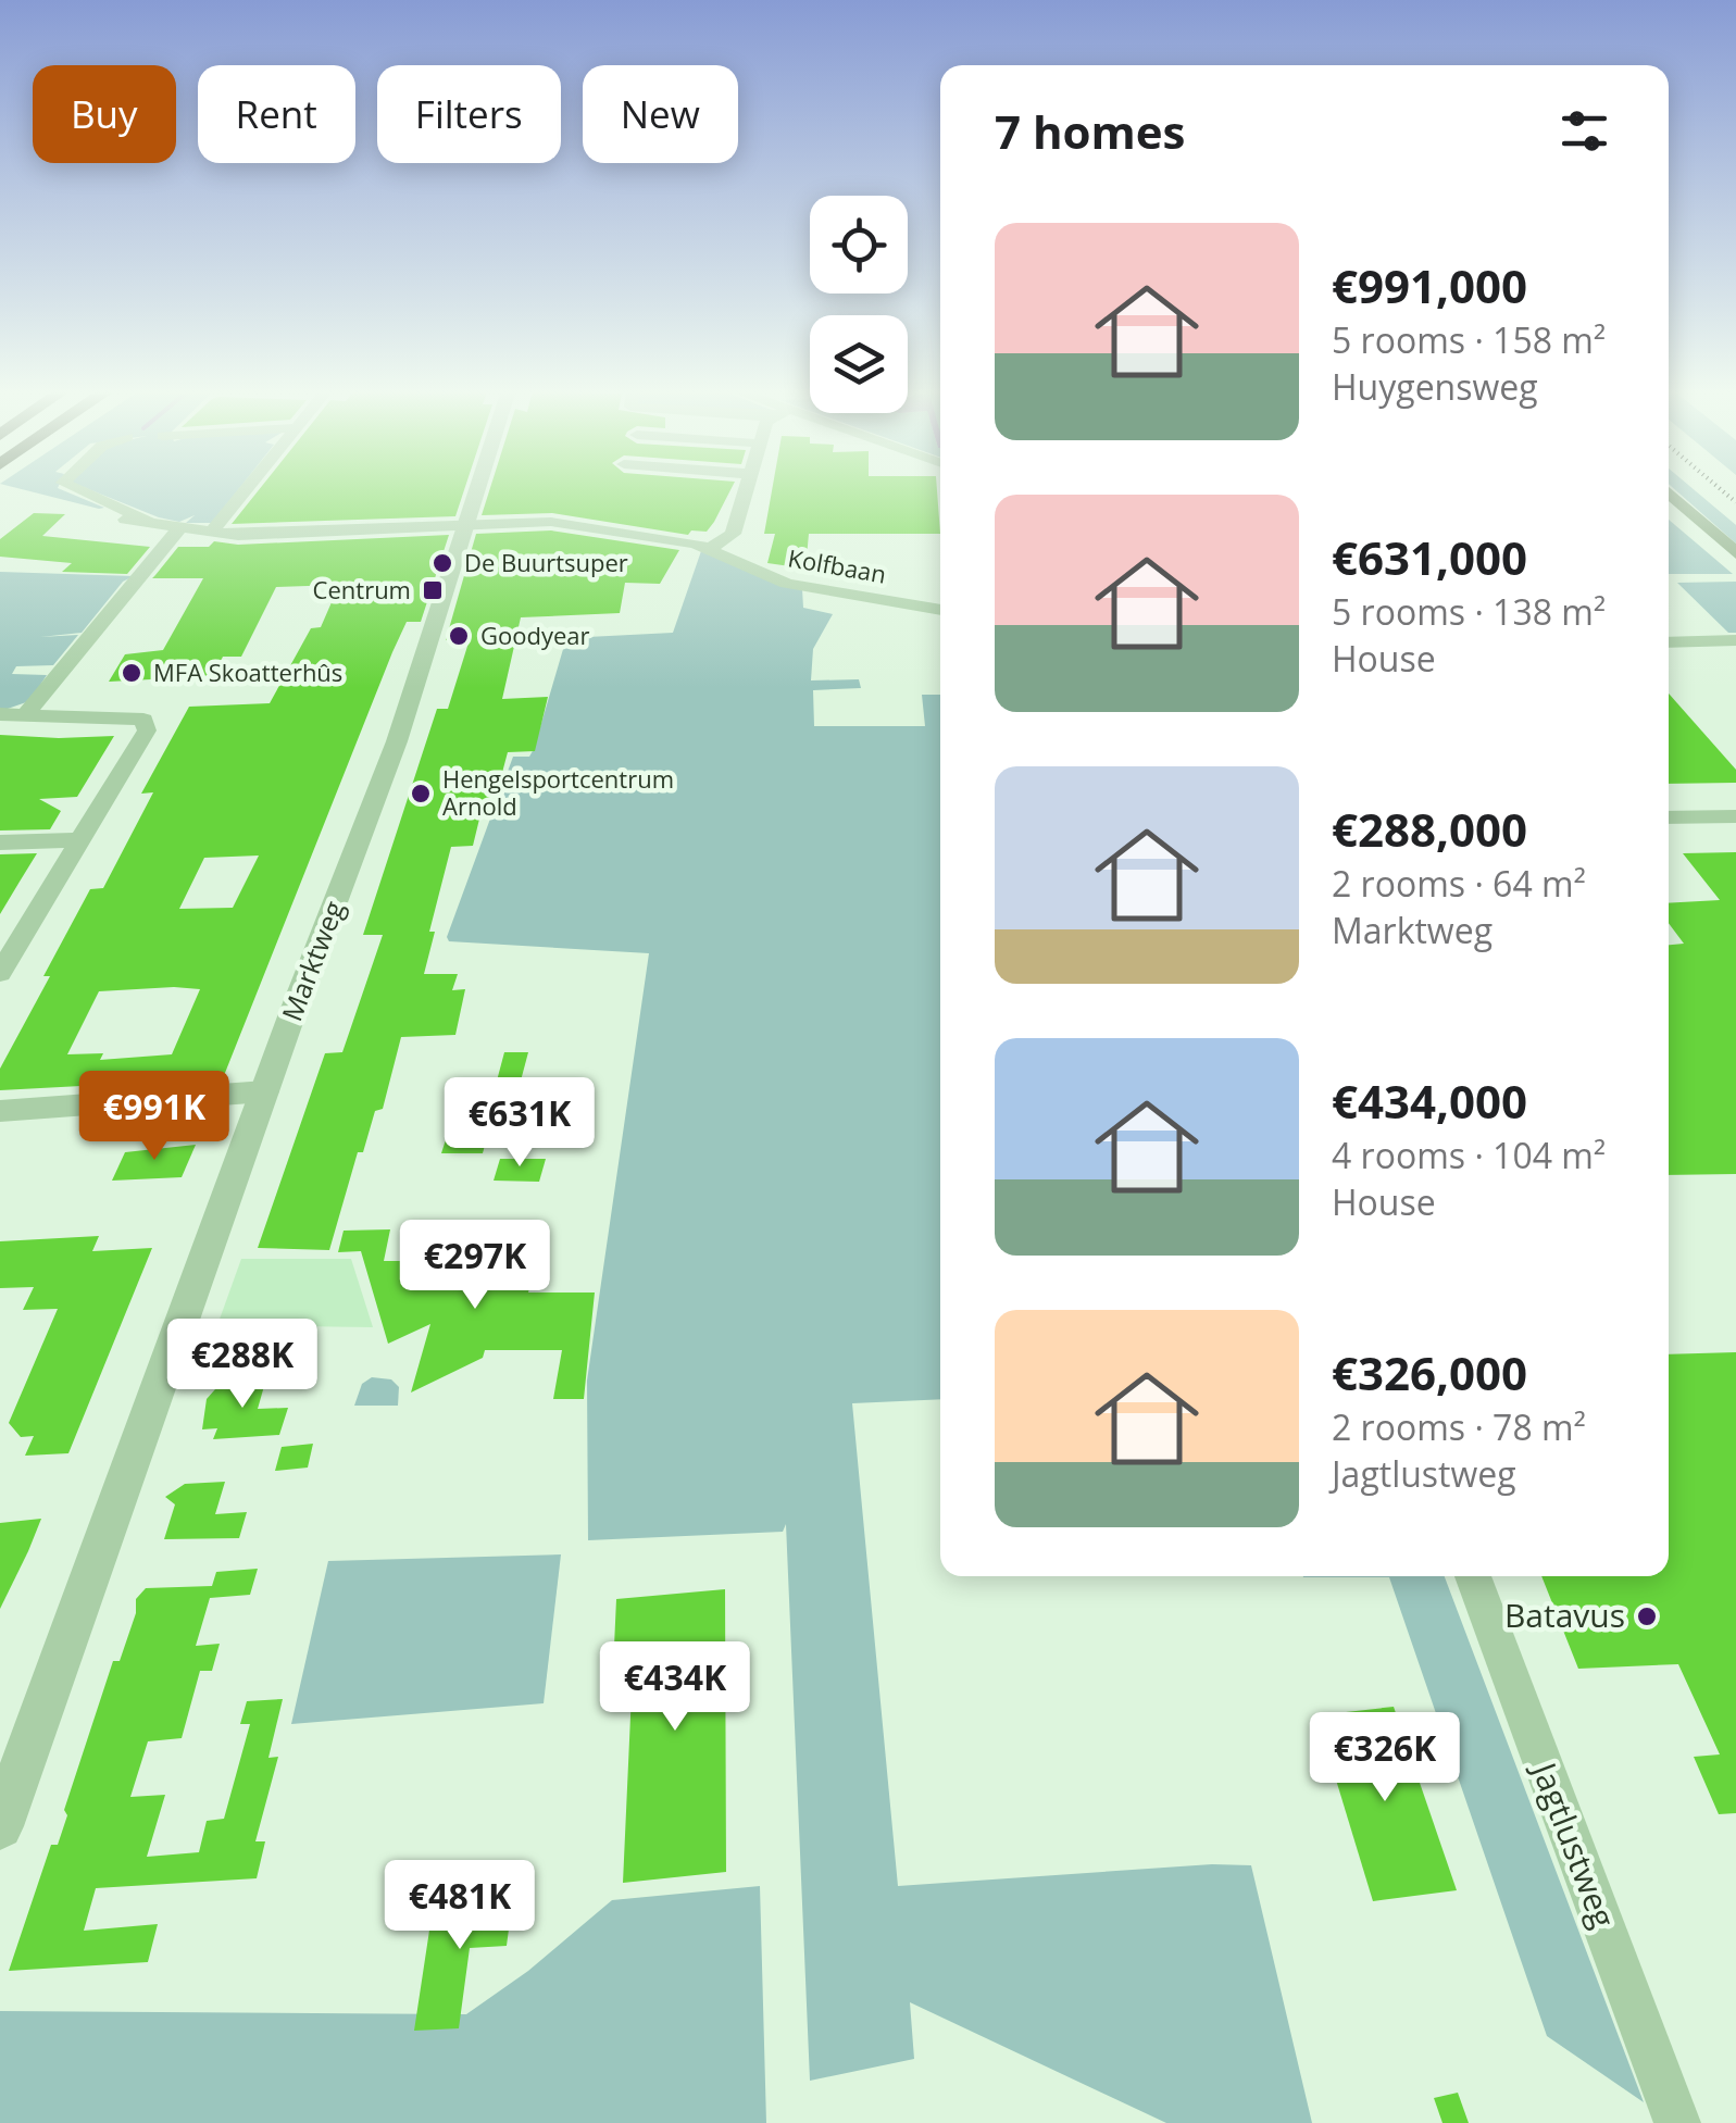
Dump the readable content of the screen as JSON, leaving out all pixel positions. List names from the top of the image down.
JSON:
{
  "streets": {
    "street": ["Kolfbaan", "Marktweg", "Jagtlustweg"]
  },
  "crossings": [
    ["Kolfbaan", "Marktweg"]
  ],
  "places": {
    "other": [
      "De Buurtsuper",
      "Goodyear",
      "MFA Skoatterhûs",
      "Hengelsportcentrum Arnold",
      "Batavus"
    ],
    "transit": ["Centrum"]
  },
  "page": {
    "chip": [
      "Buy",
      "Rent",
      "Filters",
      "New"
    ],
    "heading": "7 homes",
    "list": [
      {
        "name": "€991,000",
        "note": "5 rooms · 158 m² · Huygensweg"
      },
      {
        "name": "€631,000",
        "note": "5 rooms · 138 m² · House"
      },
      {
        "name": "€288,000",
        "note": "2 rooms · 64 m² · Marktweg"
      },
      {
        "name": "€434,000",
        "note": "4 rooms · 104 m² · House"
      },
      {
        "name": "€326,000",
        "note": "2 rooms · 78 m² · Jagtlustweg"
      }
    ],
    "price": [
      "€991K",
      "€631K",
      "€297K",
      "€288K",
      "€434K",
      "€326K",
      "€481K"
    ]
  }
}
